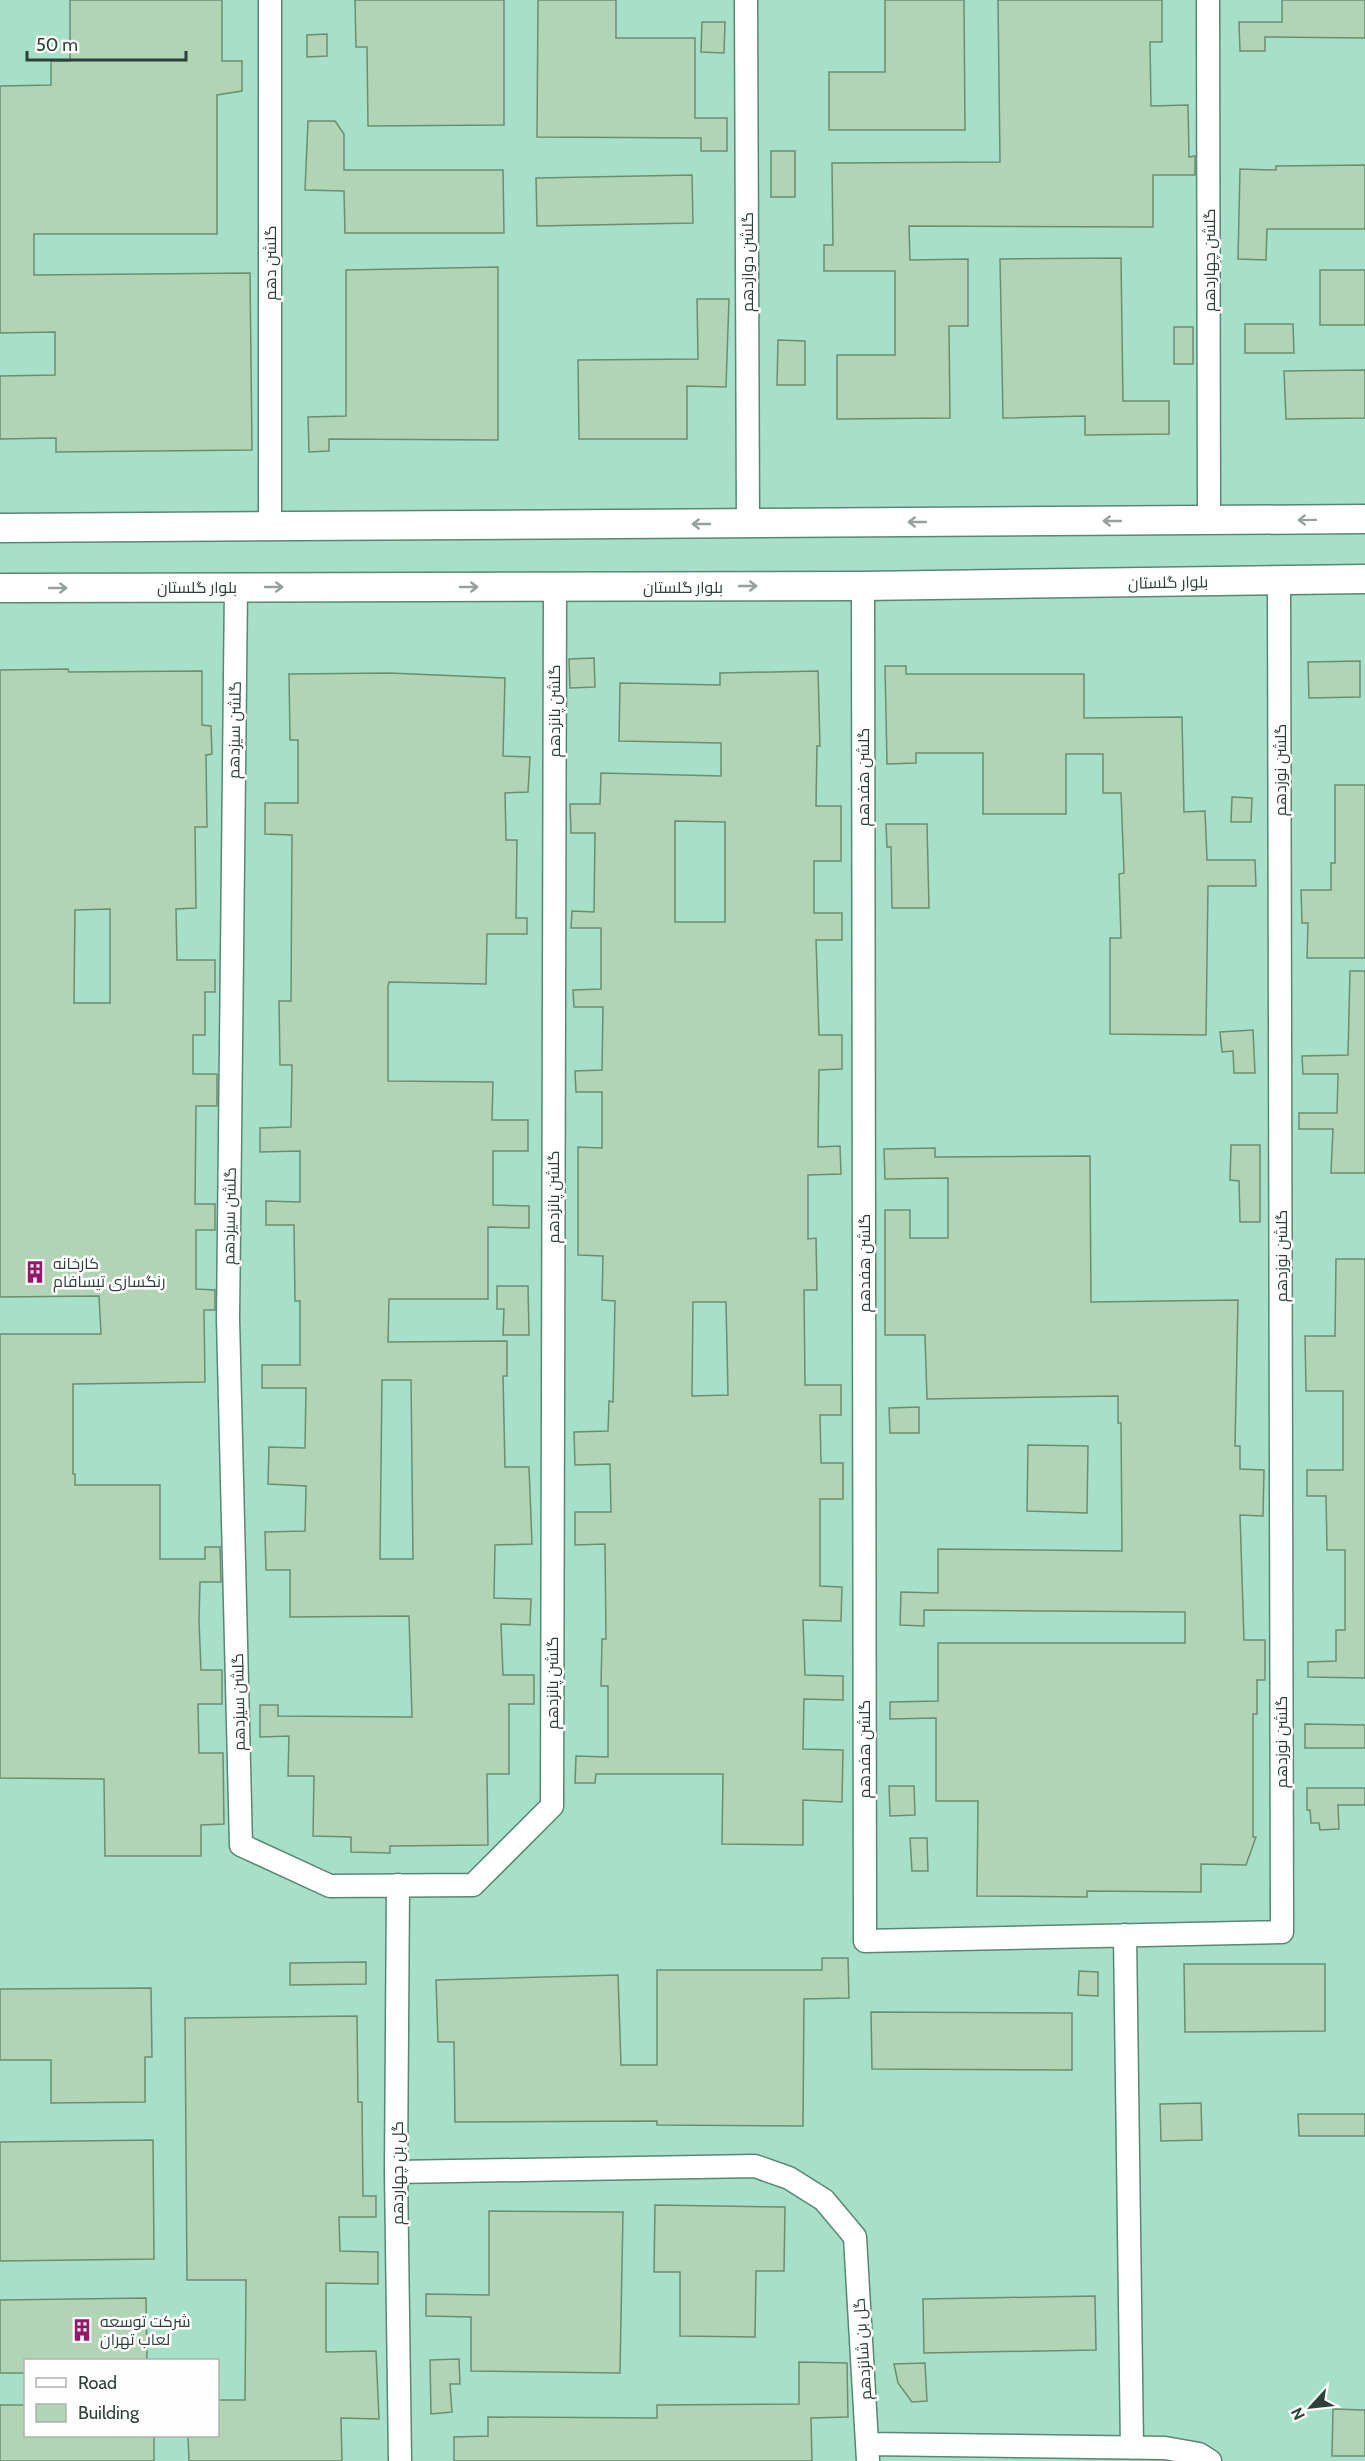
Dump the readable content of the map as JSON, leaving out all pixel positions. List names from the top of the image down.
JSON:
{
  "streets": {
    "street": [
      "گلشن چهاردهم",
      "گلشن دوازدهم",
      "گلشن دهم",
      "بلوار گلستان",
      "گلشن پانزدهم",
      "گلشن سیزدهم",
      "گلشن نوزدهم",
      "گلشن هفدهم",
      "گل بن چهاردهم",
      "گل بن شانزدهم"
    ]
  },
  "crossings": [
    ["بلوار گلستان", "گلشن پانزدهم"],
    ["بلوار گلستان", "گلشن سیزدهم"],
    ["بلوار گلستان", "گلشن نوزدهم"],
    ["بلوار گلستان", "گلشن هفدهم"],
    ["گلشن پانزدهم", "گلشن سیزدهم"],
    ["گلشن پانزدهم", "گل بن چهاردهم"],
    ["گلشن سیزدهم", "گل بن چهاردهم"],
    ["گلشن نوزدهم", "گلشن هفدهم"],
    ["گل بن چهاردهم", "گل بن شانزدهم"]
  ],
  "places": {
    "building": ["کارخانه رنگسازی تیسافام", "شرکت توسعه لعاب تهران"]
  },
  "legend": ["Road", "Building"],
  "scale_bar": "50 m",
  "north": "bottom left"
}
